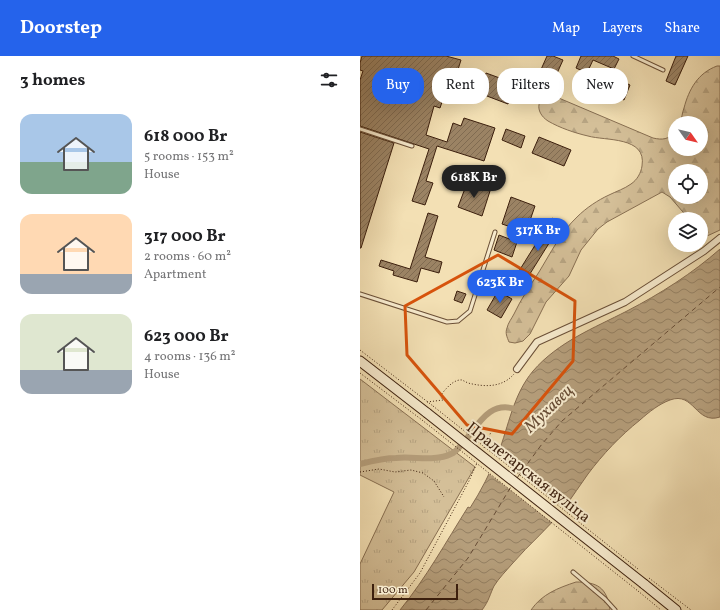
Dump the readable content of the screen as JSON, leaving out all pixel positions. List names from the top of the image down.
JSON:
{
  "streets": {
    "main road": ["Пралетарская вуліца"]
  },
  "water": ["Мухавец"],
  "scale_bar": "100 m",
  "north": "bottom right",
  "page": {
    "header": "Doorstep",
    "nav": ["Map", "Layers", "Share"],
    "heading": "3 homes",
    "chip": [
      "Buy",
      "Rent",
      "Filters",
      "New"
    ],
    "list": [
      {
        "name": "618 000 Br",
        "note": "5 rooms · 153 m² · House"
      },
      {
        "name": "317 000 Br",
        "note": "2 rooms · 60 m² · Apartment"
      },
      {
        "name": "623 000 Br",
        "note": "4 rooms · 136 m² · House"
      }
    ],
    "price": ["618K Br", "317K Br", "623K Br"],
    "scale": "100 m"
  }
}
